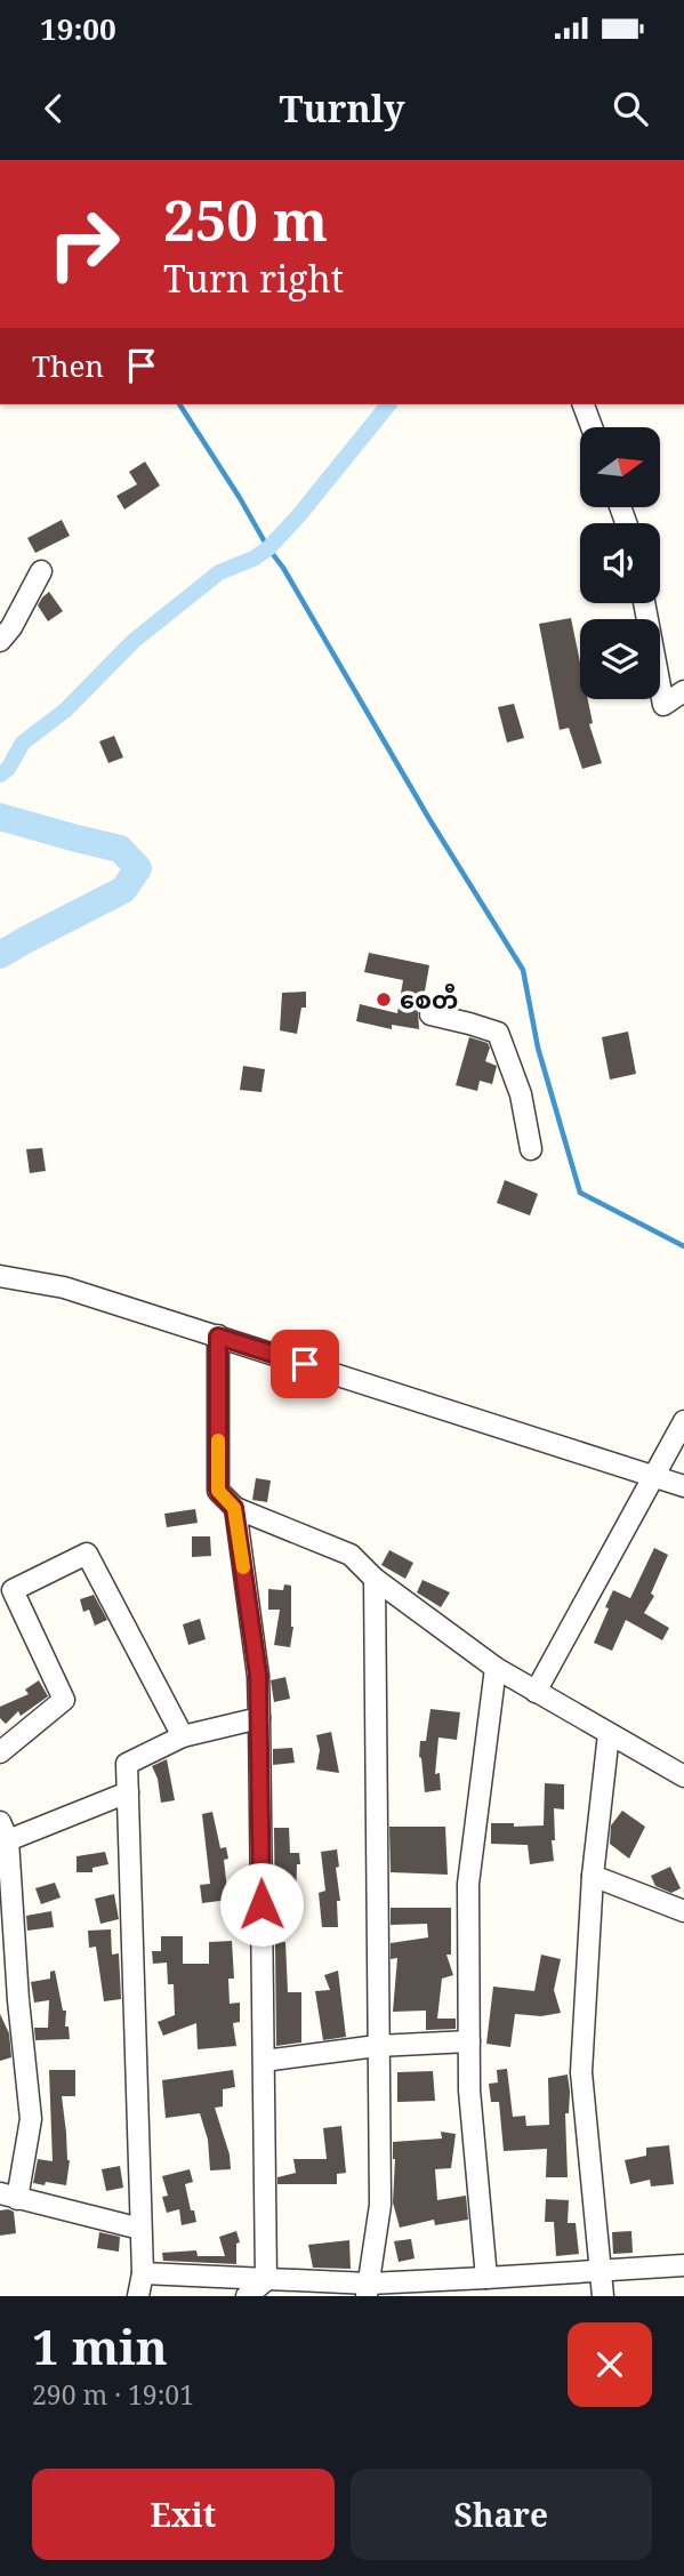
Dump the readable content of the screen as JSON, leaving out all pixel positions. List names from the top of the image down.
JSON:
{
  "places": ["စေတီ"],
  "north": "right",
  "page": {
    "status": "19:00",
    "header": "Turnly",
    "turn": ["250 m", "Turn right"],
    "then": "Then",
    "heading": ["1 min", "290 m · 19:01"],
    "buttons": ["Exit", "Share"]
  }
}
